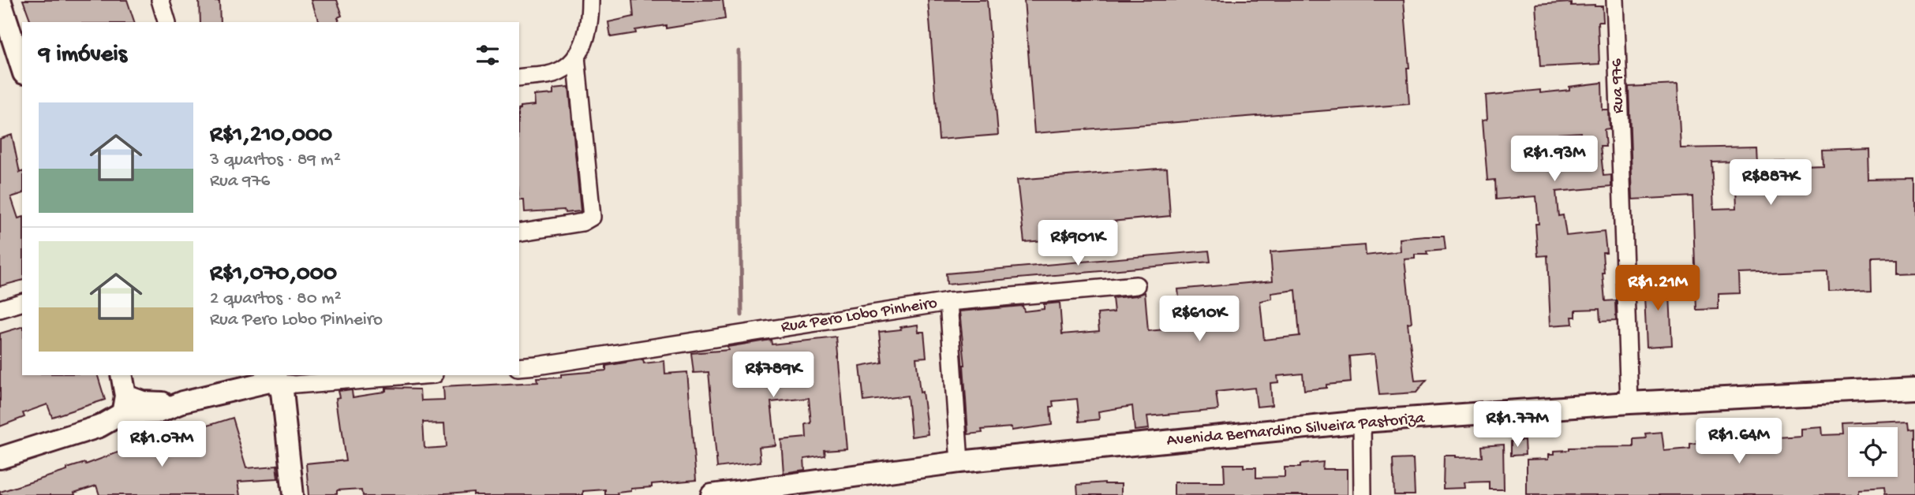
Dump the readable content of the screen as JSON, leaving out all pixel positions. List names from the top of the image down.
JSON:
{
  "streets": {
    "main road": ["Avenida Bernardino Silveira Pastoriza"],
    "street": ["Rua 976", "Rua Pero Lobo Pinheiro"]
  },
  "crossings": [
    ["Rua 976", "Avenida Bernardino Silveira Pastoriza"]
  ],
  "page": {
    "heading": "9 imóveis",
    "list": [
      {
        "name": "R$1,210,000",
        "note": "3 quartos · 89 m² · Rua 976"
      },
      {
        "name": "R$1,070,000",
        "note": "2 quartos · 80 m² · Rua Pero Lobo Pinheiro"
      }
    ],
    "price": [
      "R$1.93M",
      "R$887K",
      "R$901K",
      "R$1.21M",
      "R$610K",
      "R$789K",
      "R$1.77M",
      "R$1.64M",
      "R$1.07M"
    ]
  }
}
